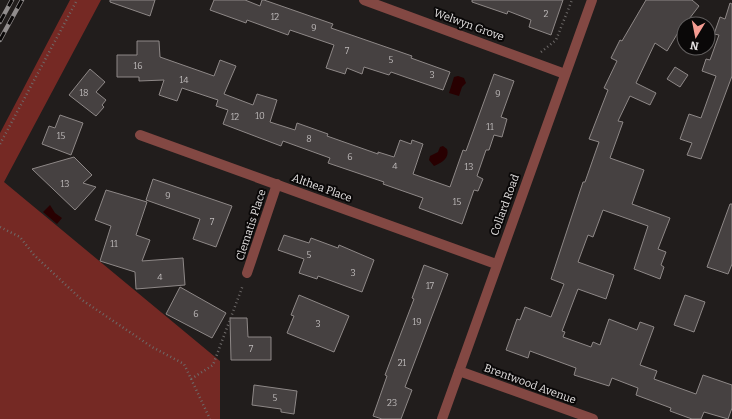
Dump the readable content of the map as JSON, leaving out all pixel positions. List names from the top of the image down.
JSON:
{
  "streets": {
    "street": [
      "Welwyn Grove",
      "Althea Place",
      "Collard Road",
      "Clematis Place",
      "Brentwood Avenue"
    ]
  },
  "crossings": [
    ["Welwyn Grove", "Collard Road"],
    ["Althea Place", "Collard Road"],
    ["Althea Place", "Clematis Place"],
    ["Collard Road", "Brentwood Avenue"]
  ],
  "house_numbers": [
    "2",
    "12",
    "9",
    "7",
    "5",
    "16",
    "3",
    "14",
    "18",
    "9",
    "10",
    "12",
    "11",
    "15",
    "8",
    "6",
    "4",
    "13",
    "13",
    "9",
    "15",
    "7",
    "11",
    "5",
    "3",
    "4",
    "17",
    "6",
    "19",
    "3",
    "7",
    "21",
    "5",
    "23"
  ],
  "north": "bottom"
}
